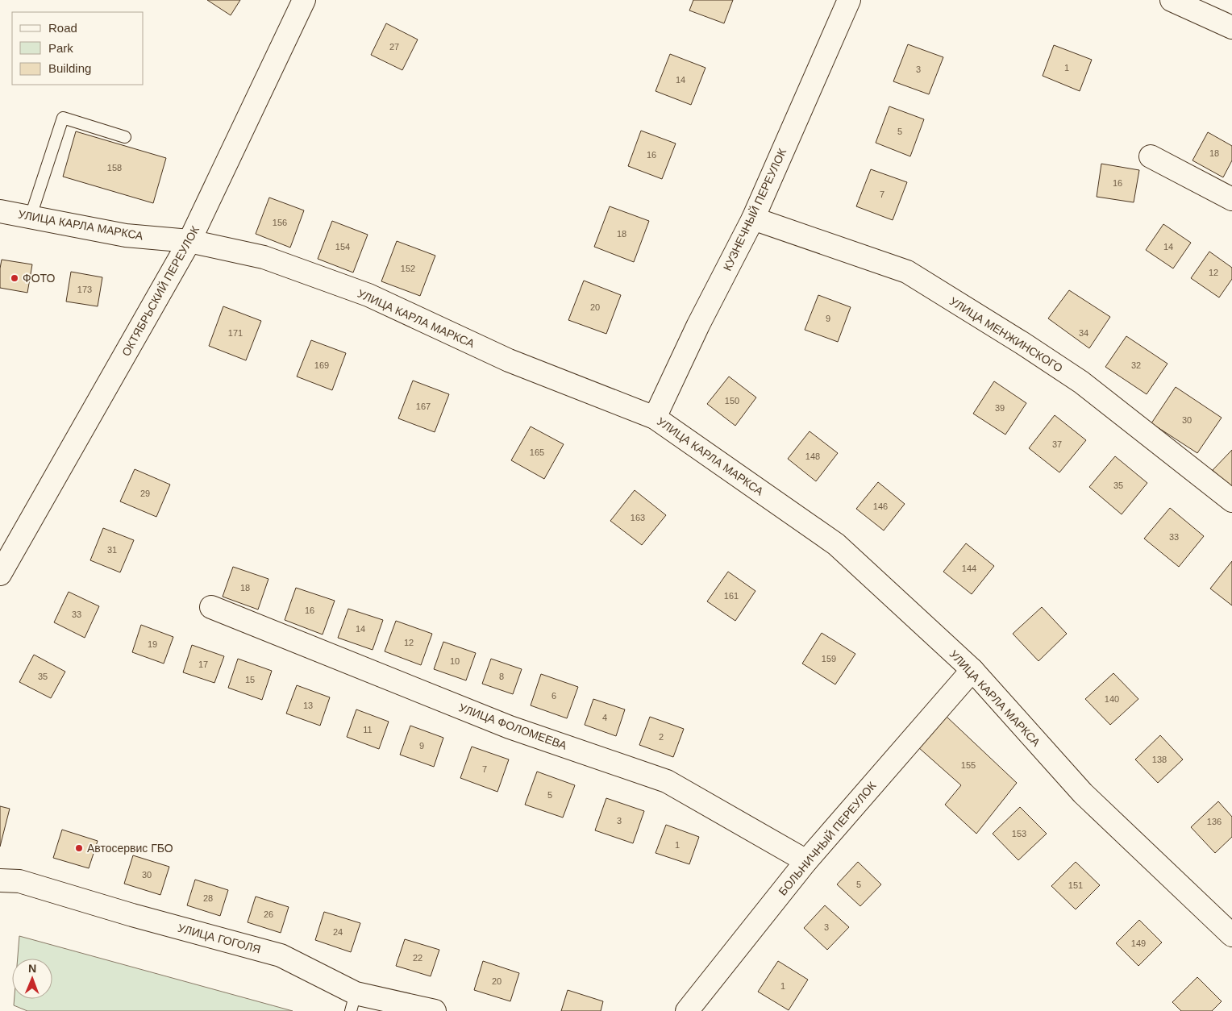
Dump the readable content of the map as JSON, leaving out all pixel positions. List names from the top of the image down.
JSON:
{
  "streets": {
    "street": [
      "КУЗНЕЧНЫЙ ПЕРЕУЛОК",
      "УЛИЦА КАРЛА МАРКСА",
      "ОКТЯБРЬСКИЙ ПЕРЕУЛОК",
      "УЛИЦА МЕНЖИНСКОГО",
      "УЛИЦА ФОЛОМЕЕВА",
      "БОЛЬНИЧНЫЙ ПЕРЕУЛОК",
      "УЛИЦА ГОГОЛЯ"
    ]
  },
  "crossings": [
    ["КУЗНЕЧНЫЙ ПЕРЕУЛОК", "УЛИЦА КАРЛА МАРКСА"],
    ["КУЗНЕЧНЫЙ ПЕРЕУЛОК", "УЛИЦА МЕНЖИНСКОГО"],
    ["УЛИЦА КАРЛА МАРКСА", "ОКТЯБРЬСКИЙ ПЕРЕУЛОК"],
    ["УЛИЦА КАРЛА МАРКСА", "БОЛЬНИЧНЫЙ ПЕРЕУЛОК"],
    ["УЛИЦА ФОЛОМЕЕВА", "БОЛЬНИЧНЫЙ ПЕРЕУЛОК"]
  ],
  "places": ["ФОТО", "Автосервис ГБО"],
  "house_numbers": [
    "27",
    "1",
    "3",
    "14",
    "5",
    "18",
    "16",
    "158",
    "16",
    "7",
    "156",
    "18",
    "154",
    "14",
    "152",
    "12",
    "173",
    "20",
    "9",
    "171",
    "34",
    "169",
    "32",
    "150",
    "167",
    "39",
    "30",
    "37",
    "165",
    "148",
    "35",
    "29",
    "146",
    "163",
    "33",
    "31",
    "144",
    "18",
    "161",
    "16",
    "33",
    "14",
    "12",
    "19",
    "159",
    "10",
    "17",
    "35",
    "8",
    "15",
    "6",
    "140",
    "13",
    "4",
    "11",
    "2",
    "9",
    "138",
    "155",
    "7",
    "5",
    "3",
    "136",
    "153",
    "1",
    "30",
    "5",
    "151",
    "28",
    "26",
    "3",
    "24",
    "149",
    "22",
    "20",
    "1"
  ],
  "legend": ["Road", "Park", "Building"],
  "north": "top"
}
